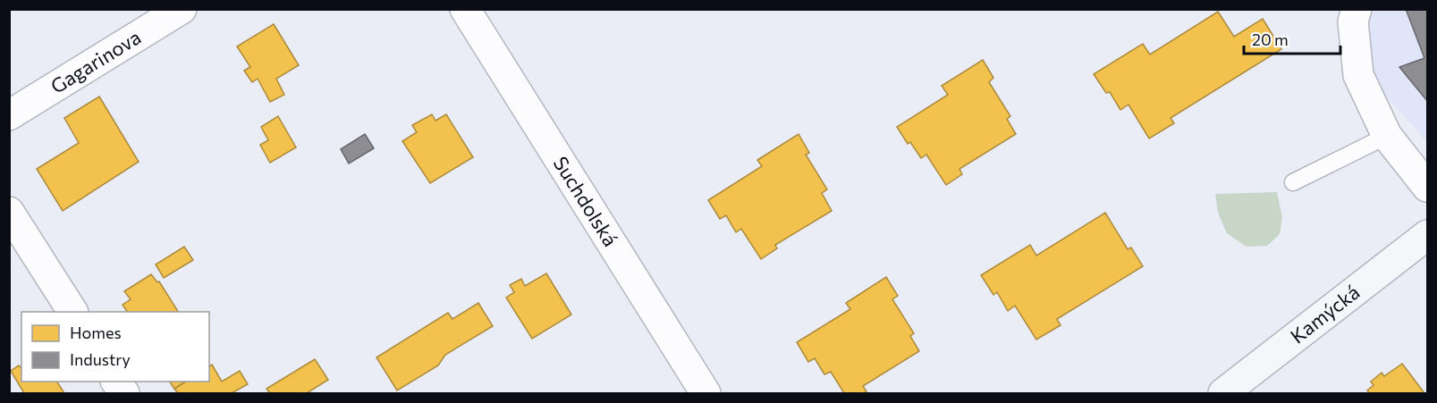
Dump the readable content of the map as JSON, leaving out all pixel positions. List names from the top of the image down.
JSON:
{
  "streets": {
    "main road": ["Kamýcká"],
    "street": ["Gagarinova", "Suchdolská"]
  },
  "legend": ["Homes", "Industry"],
  "scale_bar": "20 m"
}
